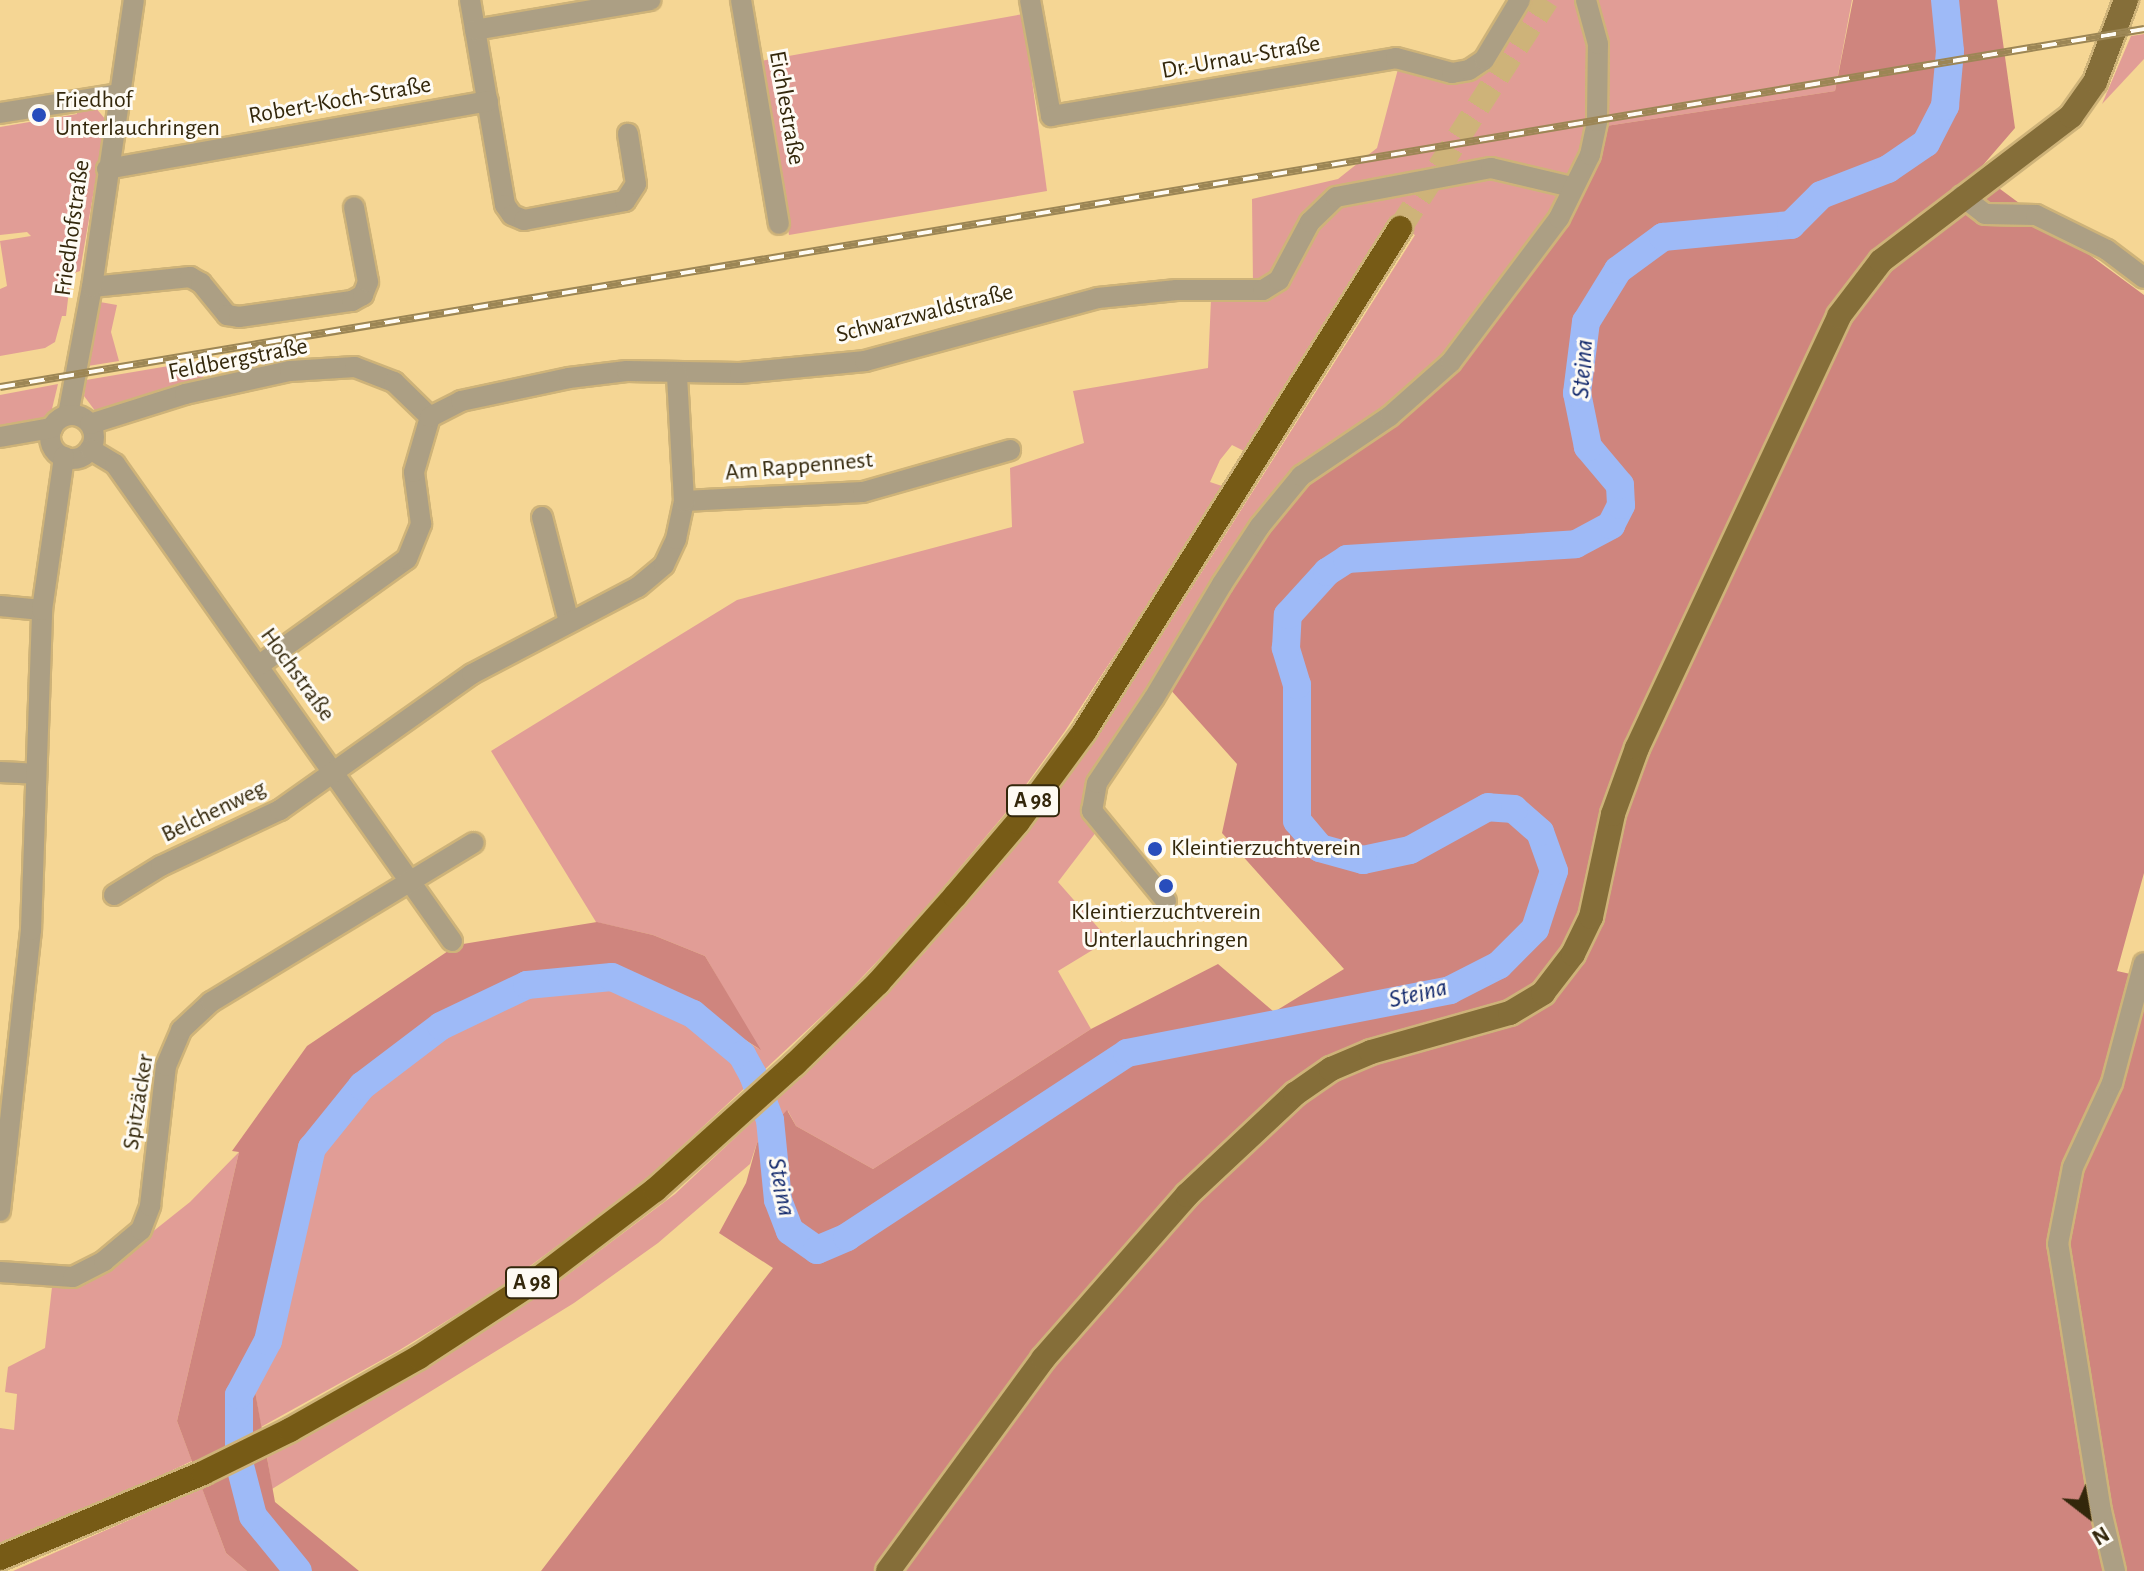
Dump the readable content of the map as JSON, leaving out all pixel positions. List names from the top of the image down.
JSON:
{
  "streets": {
    "highway": ["A 98"],
    "street": [
      "Dr.-Urnau-Straße",
      "Robert-Koch-Straße",
      "Eichlestraße",
      "Friedhofstraße",
      "Schwarzwaldstraße",
      "Feldbergstraße",
      "Am Rappennest",
      "Hochstraße",
      "Belchenweg",
      "Spitzäcker"
    ]
  },
  "crossings": [
    ["Robert-Koch-Straße", "Friedhofstraße"],
    ["Friedhofstraße", "Feldbergstraße"],
    ["Friedhofstraße", "Hochstraße"],
    ["Schwarzwaldstraße", "Feldbergstraße"],
    ["Schwarzwaldstraße", "Belchenweg"],
    ["Feldbergstraße", "Hochstraße"],
    ["Am Rappennest", "Belchenweg"],
    ["Hochstraße", "Belchenweg"],
    ["Hochstraße", "Spitzäcker"]
  ],
  "water": ["Steina"],
  "places": ["Friedhof Unterlauchringen", "Kleintierzuchtverein", "Kleintierzuchtverein Unterlauchringen"],
  "north": "bottom right"
}
